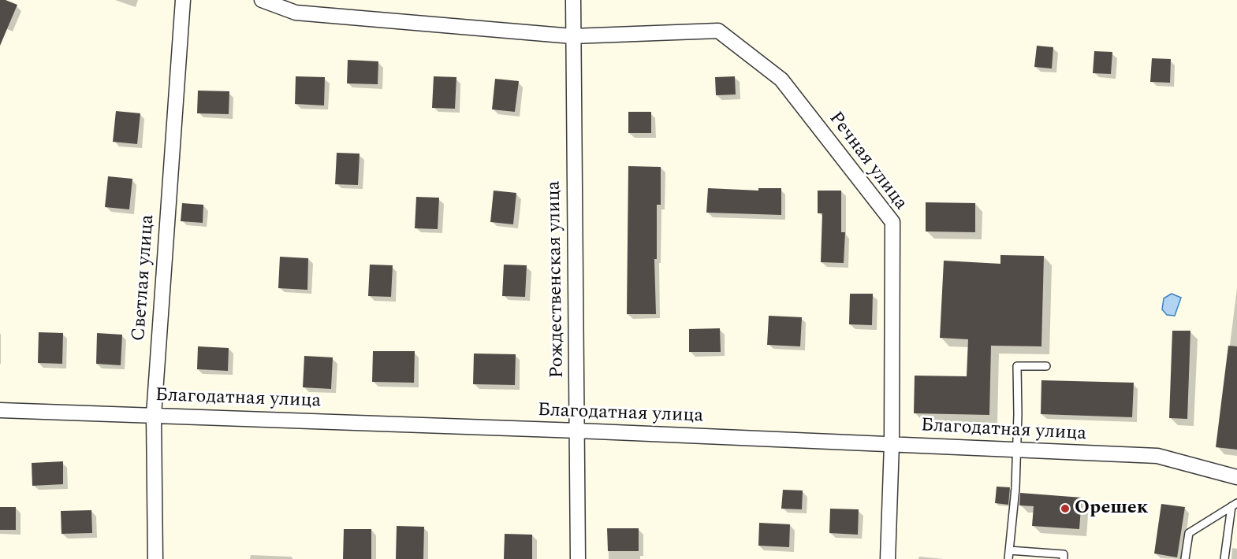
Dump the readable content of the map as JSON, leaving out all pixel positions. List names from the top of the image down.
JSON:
{
  "streets": {
    "street": [
      "Речная улица",
      "Светлая улица",
      "Рождественская улица",
      "Благодатная улица"
    ]
  },
  "crossings": [
    ["Речная улица", "Рождественская улица"],
    ["Речная улица", "Благодатная улица"],
    ["Светлая улица", "Благодатная улица"],
    ["Рождественская улица", "Благодатная улица"]
  ],
  "places": ["Орешек"]
}
